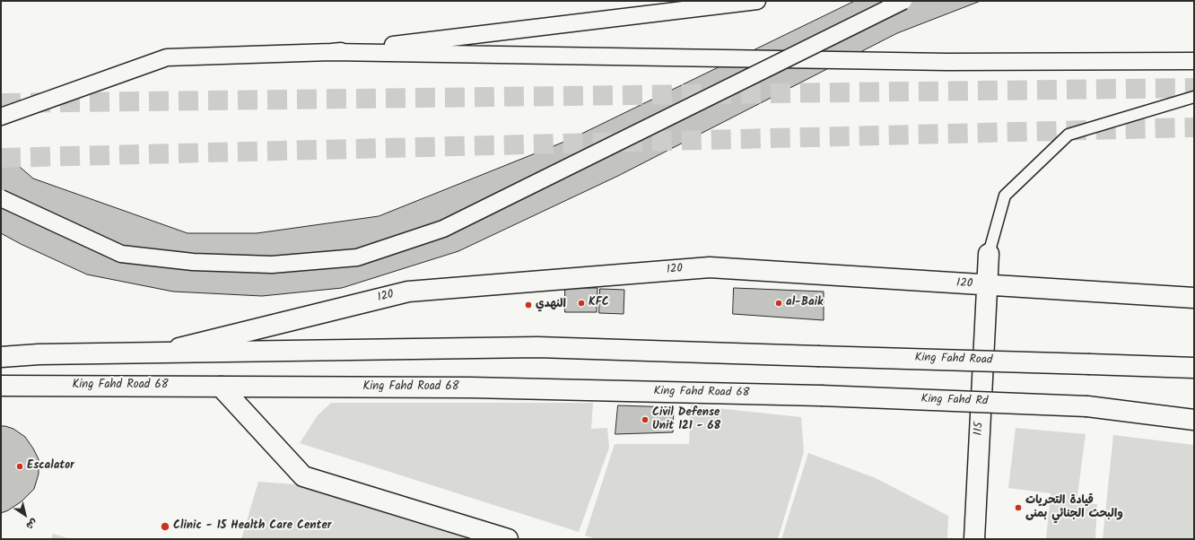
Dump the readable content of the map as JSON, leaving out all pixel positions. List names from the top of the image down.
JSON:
{
  "streets": {
    "main road": [
      "120",
      "King Fahd Road",
      "King Fahd Road 68",
      "King Fahd Rd",
      "115"
    ]
  },
  "crossings": [
    ["120", "King Fahd Road"],
    ["120", "115"],
    ["King Fahd Road 68", "King Fahd Rd"]
  ],
  "places": [
    "KFC",
    "al-Baik",
    "النهدي",
    "Civil Defense Unit 121 - 68",
    "Escalator",
    "قيادة التحريات والبحث الجنائي بمنى",
    "Clinic - 15 Health Care Center"
  ],
  "north": "bottom right"
}
